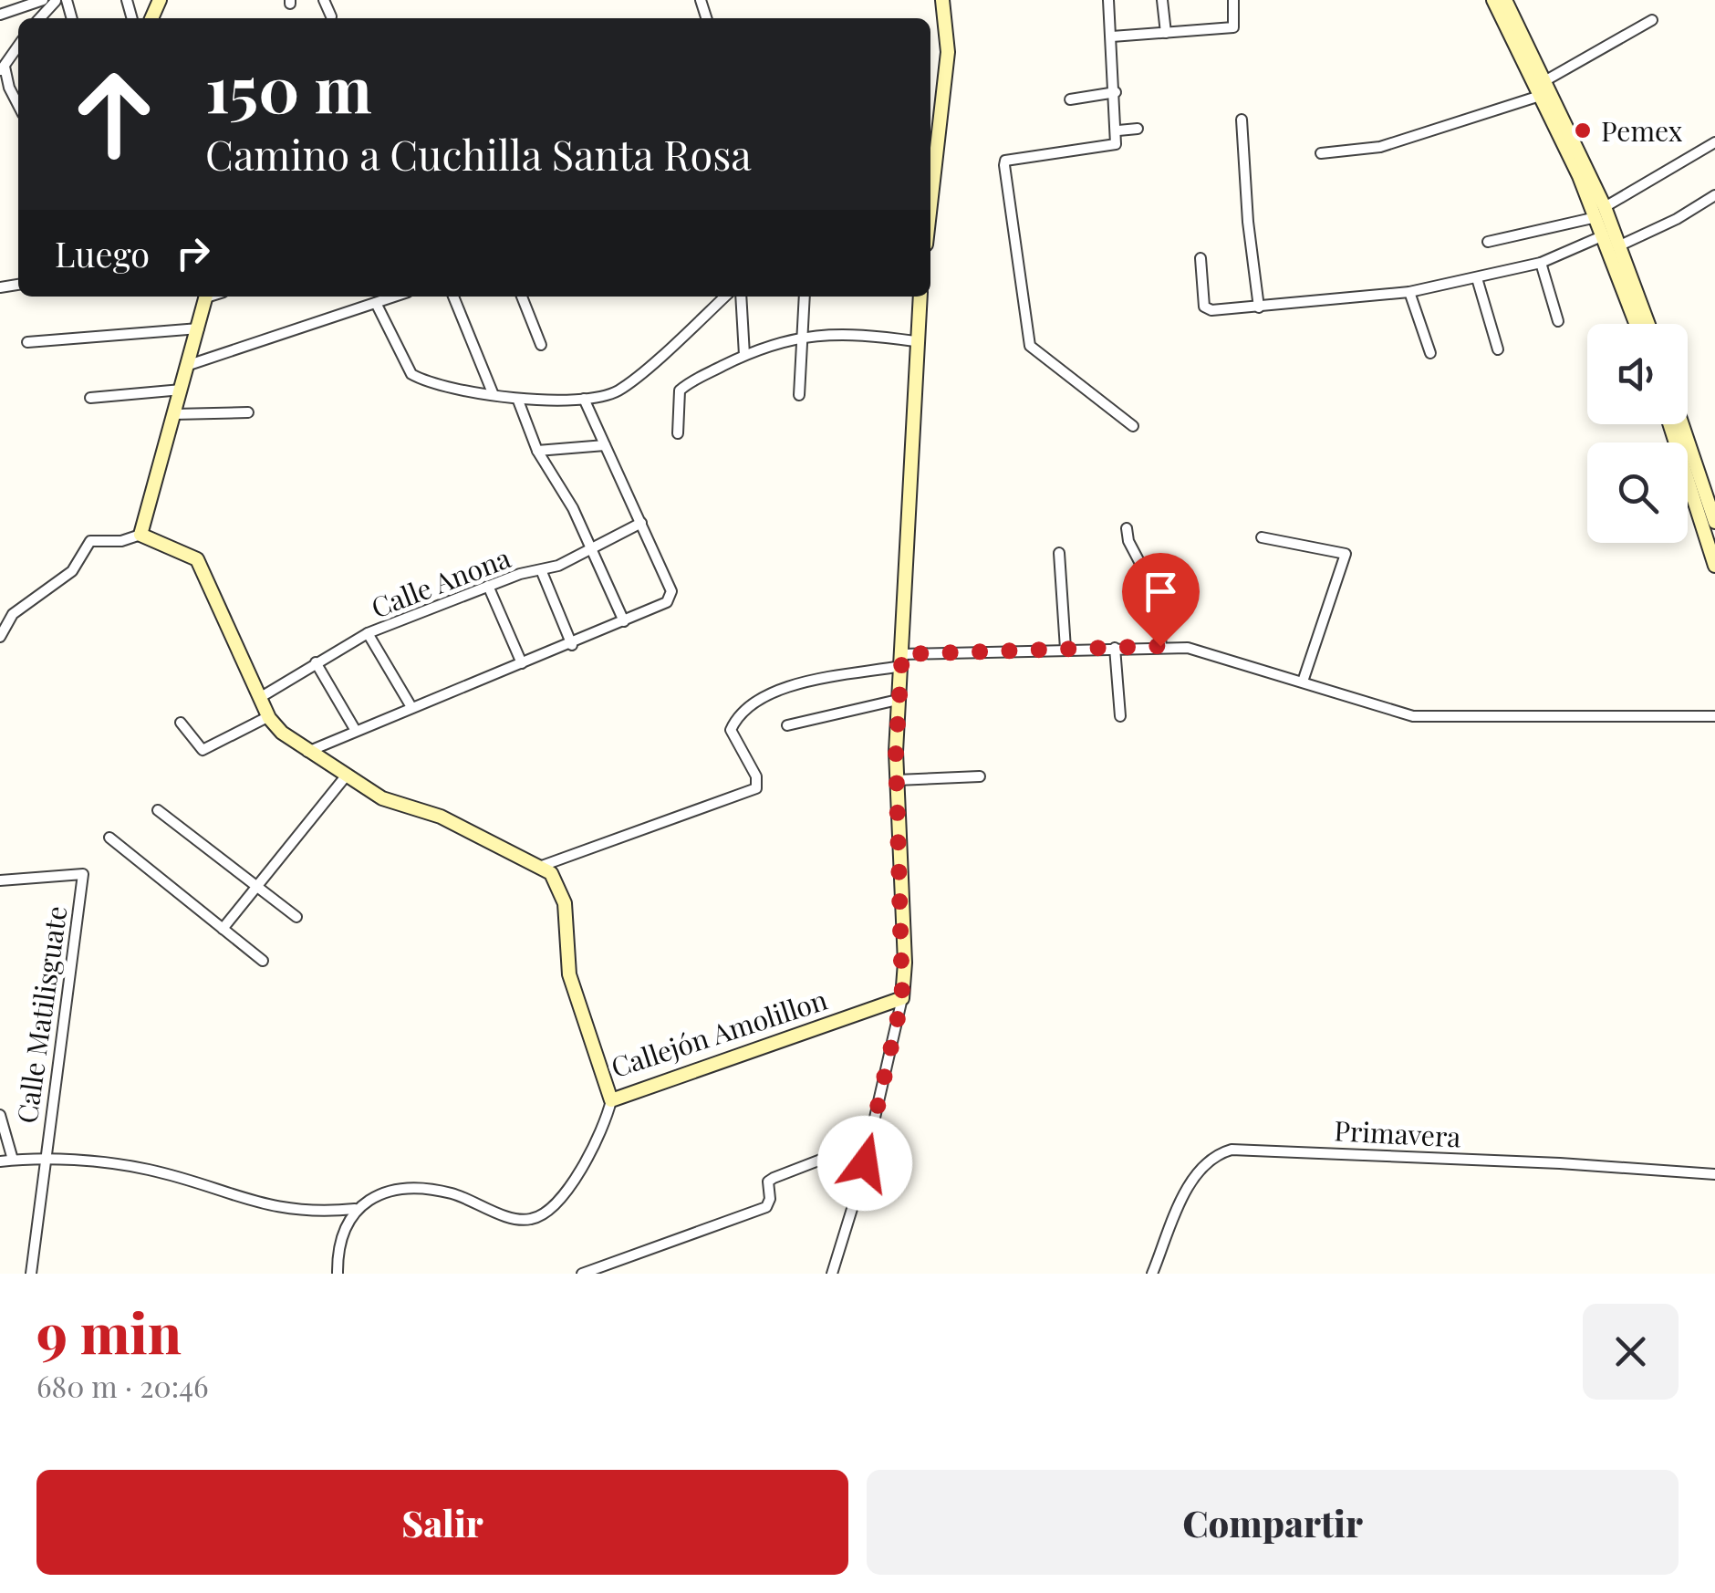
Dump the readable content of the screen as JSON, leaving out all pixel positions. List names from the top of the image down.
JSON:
{
  "streets": {
    "street": [
      "Calle Anona",
      "Calle Matilisguate",
      "Callejón Amolillon",
      "Primavera"
    ]
  },
  "places": ["Pemex"],
  "page": {
    "turn": ["150 m", "Camino a Cuchilla Santa Rosa"],
    "then": "Luego",
    "heading": ["9 min", "680 m · 20:46"],
    "buttons": ["Salir", "Compartir"]
  }
}
